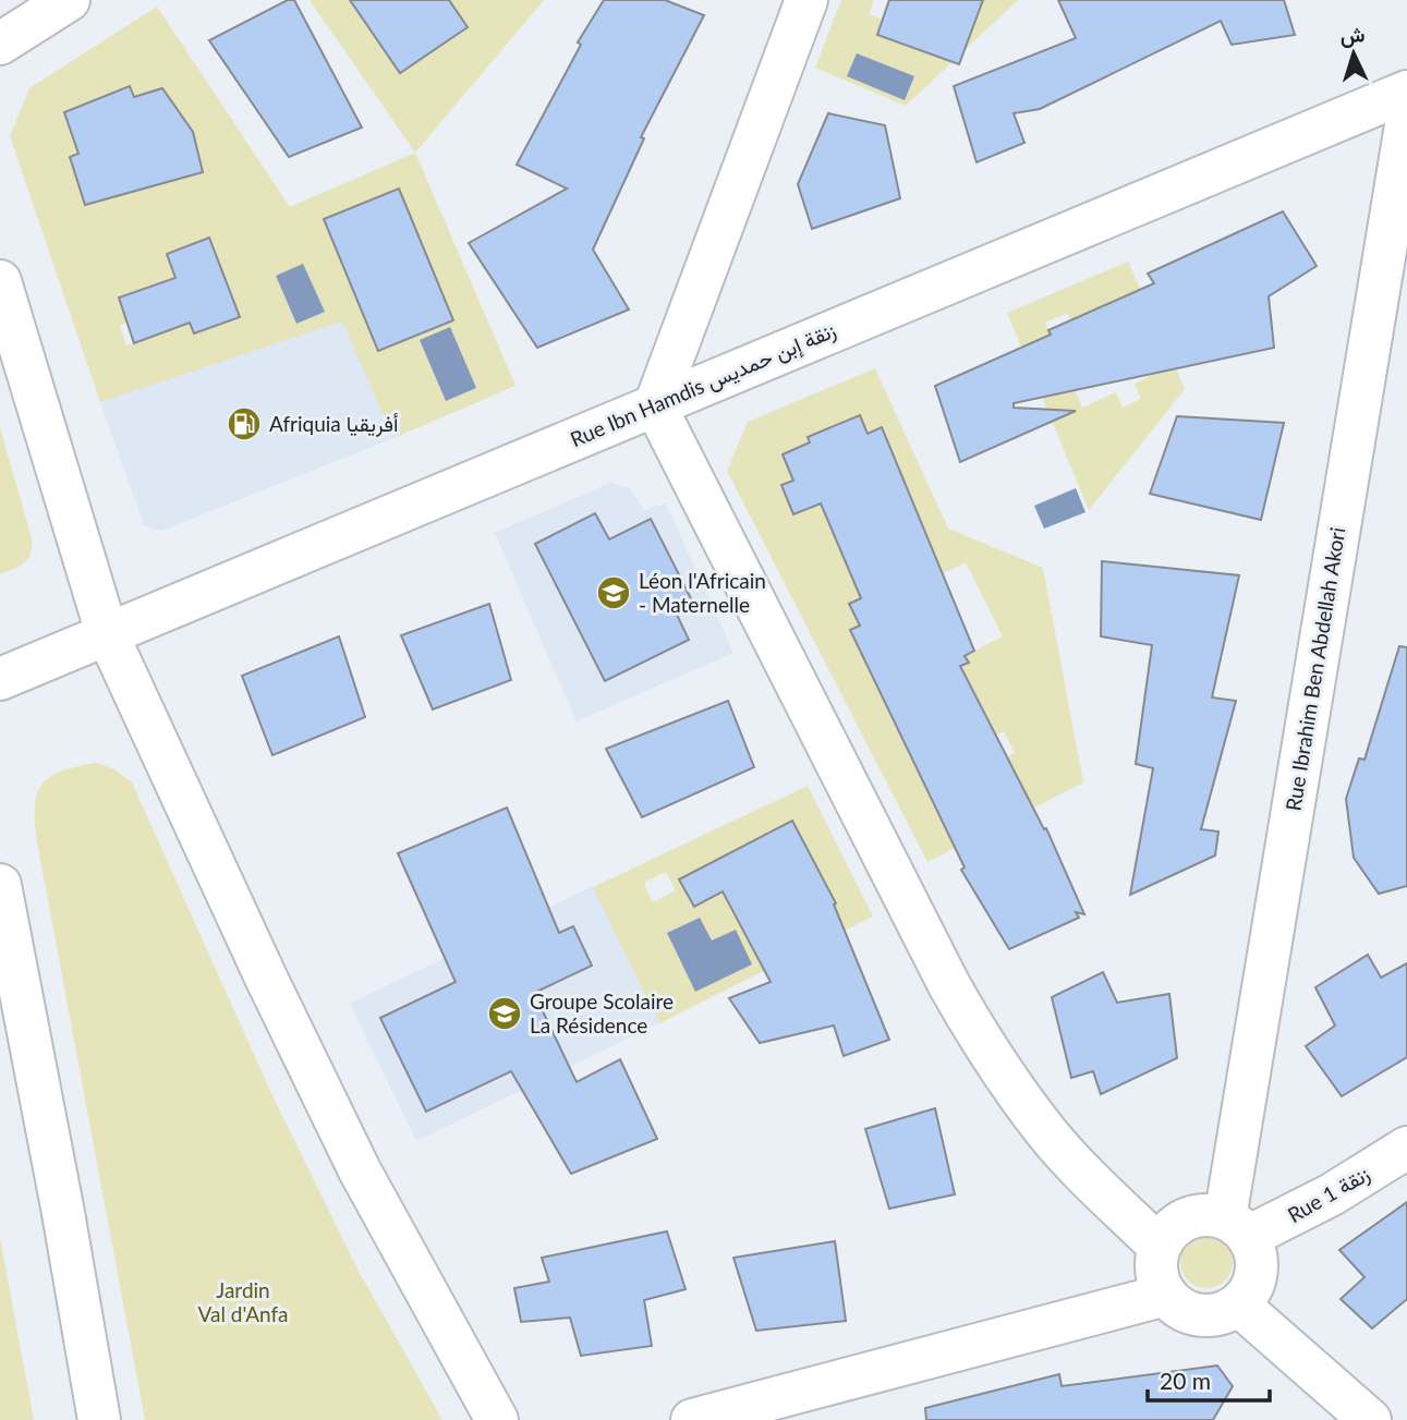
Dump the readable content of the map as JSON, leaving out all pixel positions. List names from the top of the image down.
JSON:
{
  "streets": {
    "street": ["Rue Ibn Hamdis زنقة إبن حمديس", "Rue Ibrahim Ben Abdellah Akori", "Rue 1 زنقة"]
  },
  "crossings": [
    ["Rue Ibrahim Ben Abdellah Akori", "Rue 1 زنقة"]
  ],
  "parks": ["Jardin Val d'Anfa"],
  "places": {
    "fuel station": ["Afriquia أفريقيا"],
    "school or university": ["Léon l'Africain - Maternelle", "Groupe Scolaire La Résidence"]
  },
  "scale_bar": "20 m",
  "north": "top"
}
